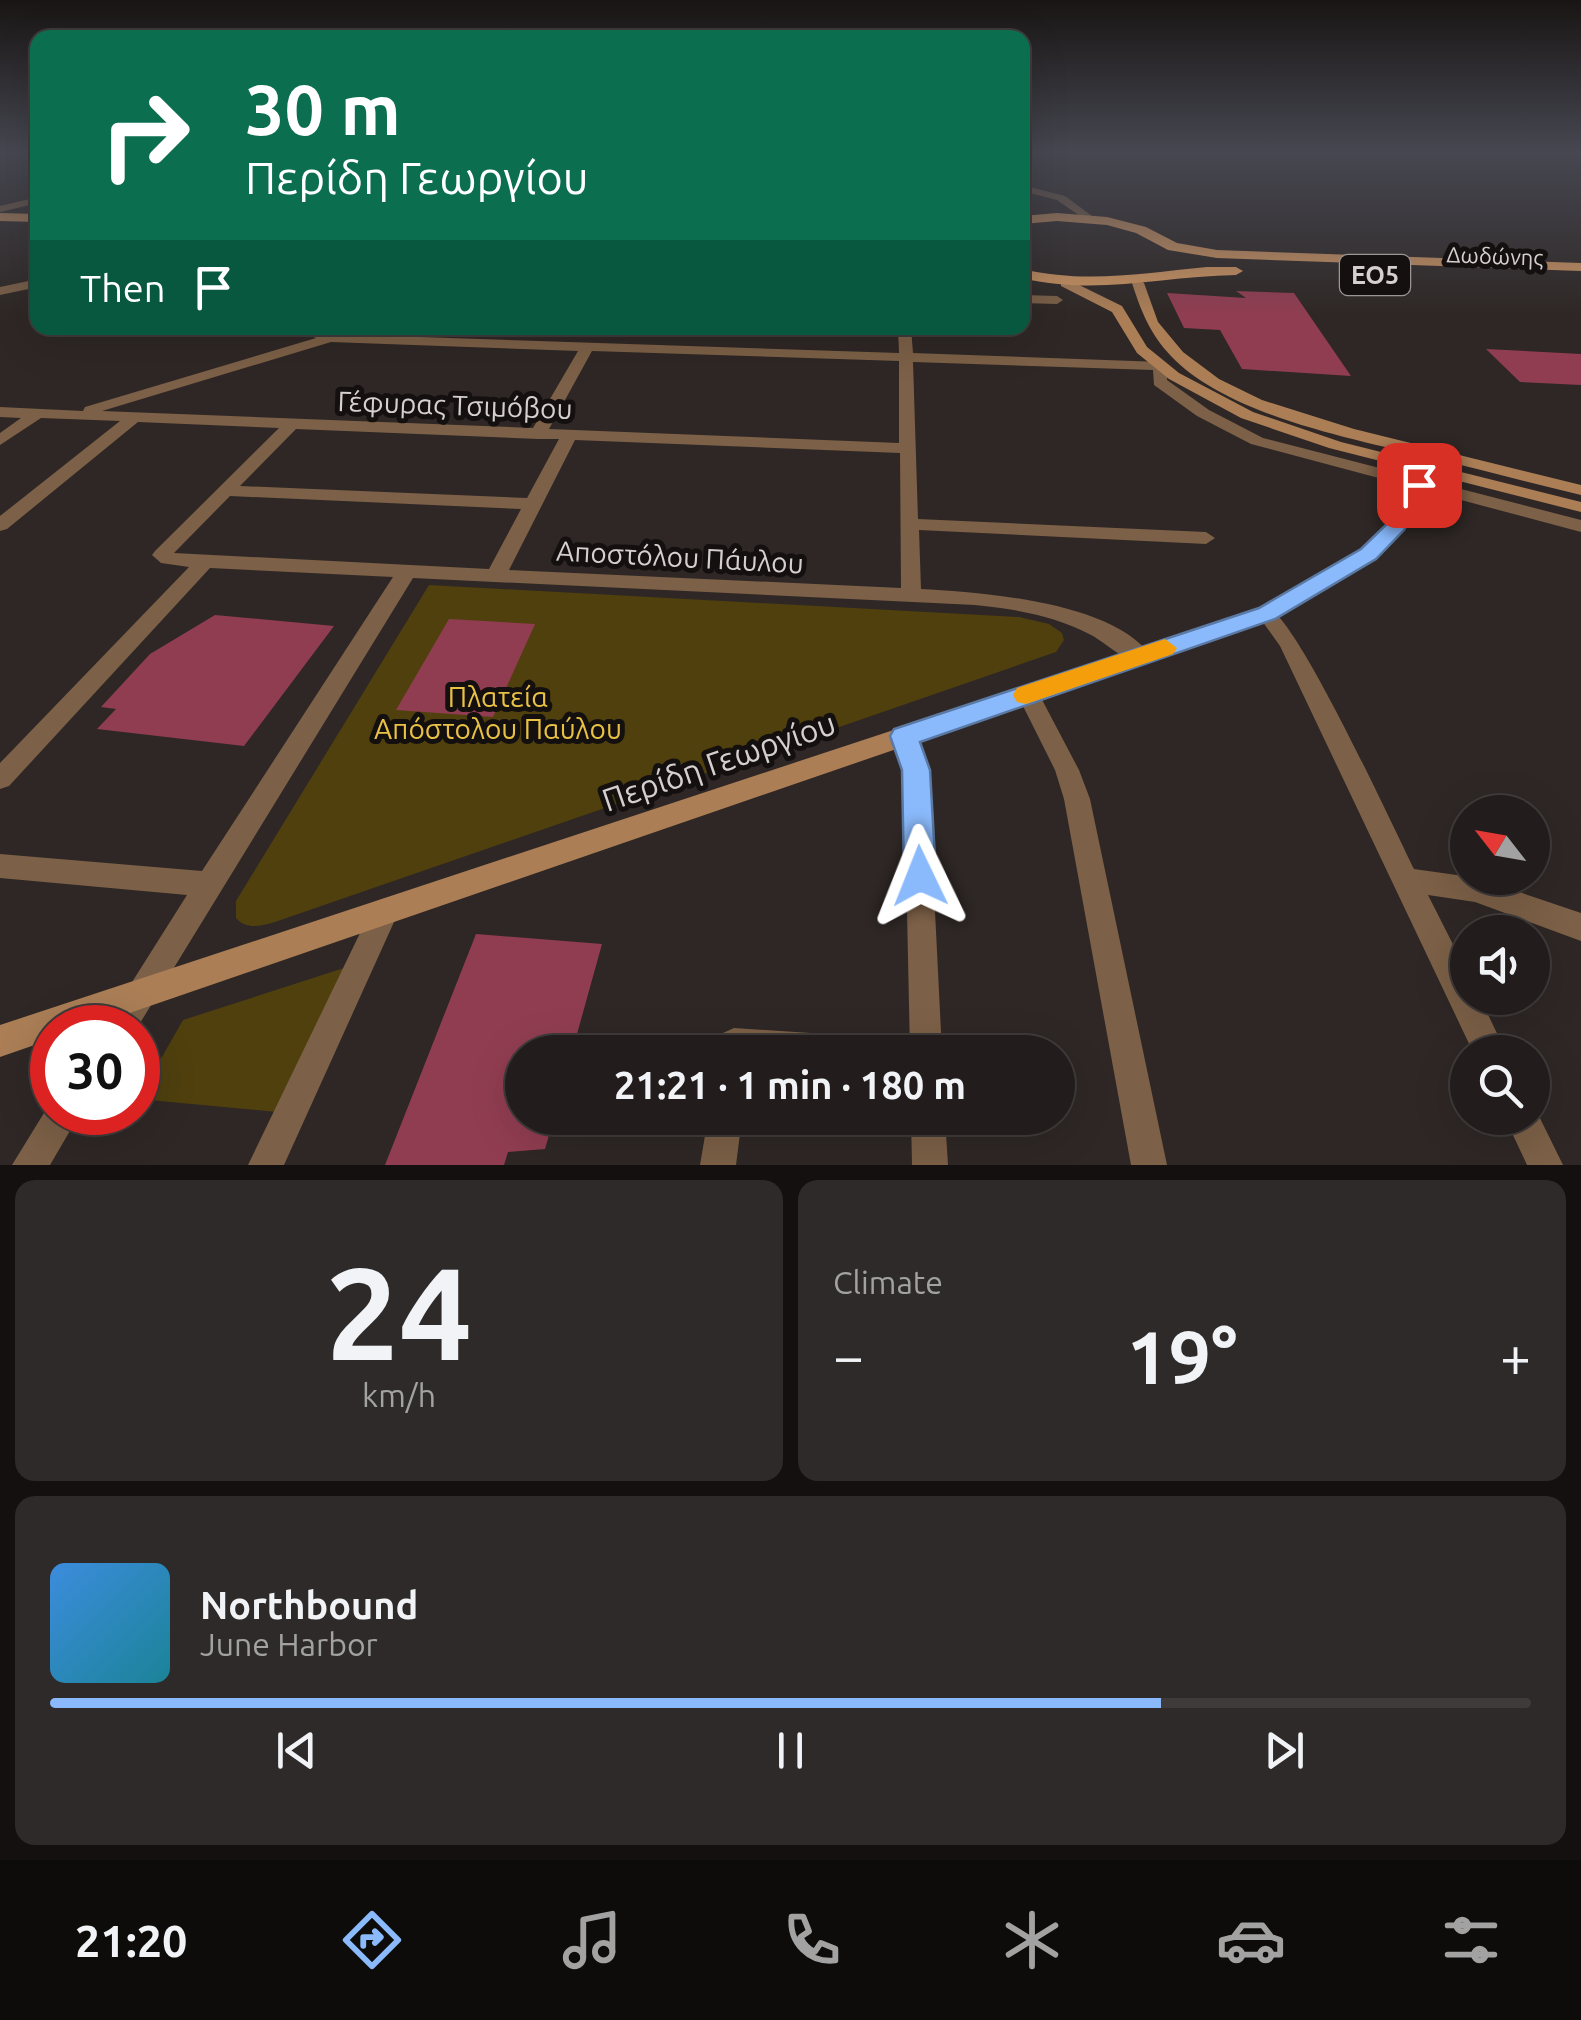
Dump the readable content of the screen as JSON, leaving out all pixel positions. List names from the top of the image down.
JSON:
{
  "streets": {
    "main road": ["Δωδώνης", "ΕΟ5", "Περίδη Γεωργίου"],
    "street": ["Γέφυρας Τσιμόβου", "Αποστόλου Πάυλου"]
  },
  "crossings": [
    ["Αποστόλου Πάυλου", "Περίδη Γεωργίου"]
  ],
  "parks": ["Πλατεία Απόστολου Παύλου"],
  "north": "top left",
  "page": {
    "turn": ["30 m", "Περίδη Γεωργίου"],
    "then": "Then",
    "limit": "30",
    "trip": "21:21 · 1 min · 180 m",
    "tile": [
      ["24", "km/h"],
      "Climate"
    ],
    "heat": ["−", "19°", "+"],
    "song": ["Northbound", "June Harbor"],
    "tabs": "21:20"
  }
}
